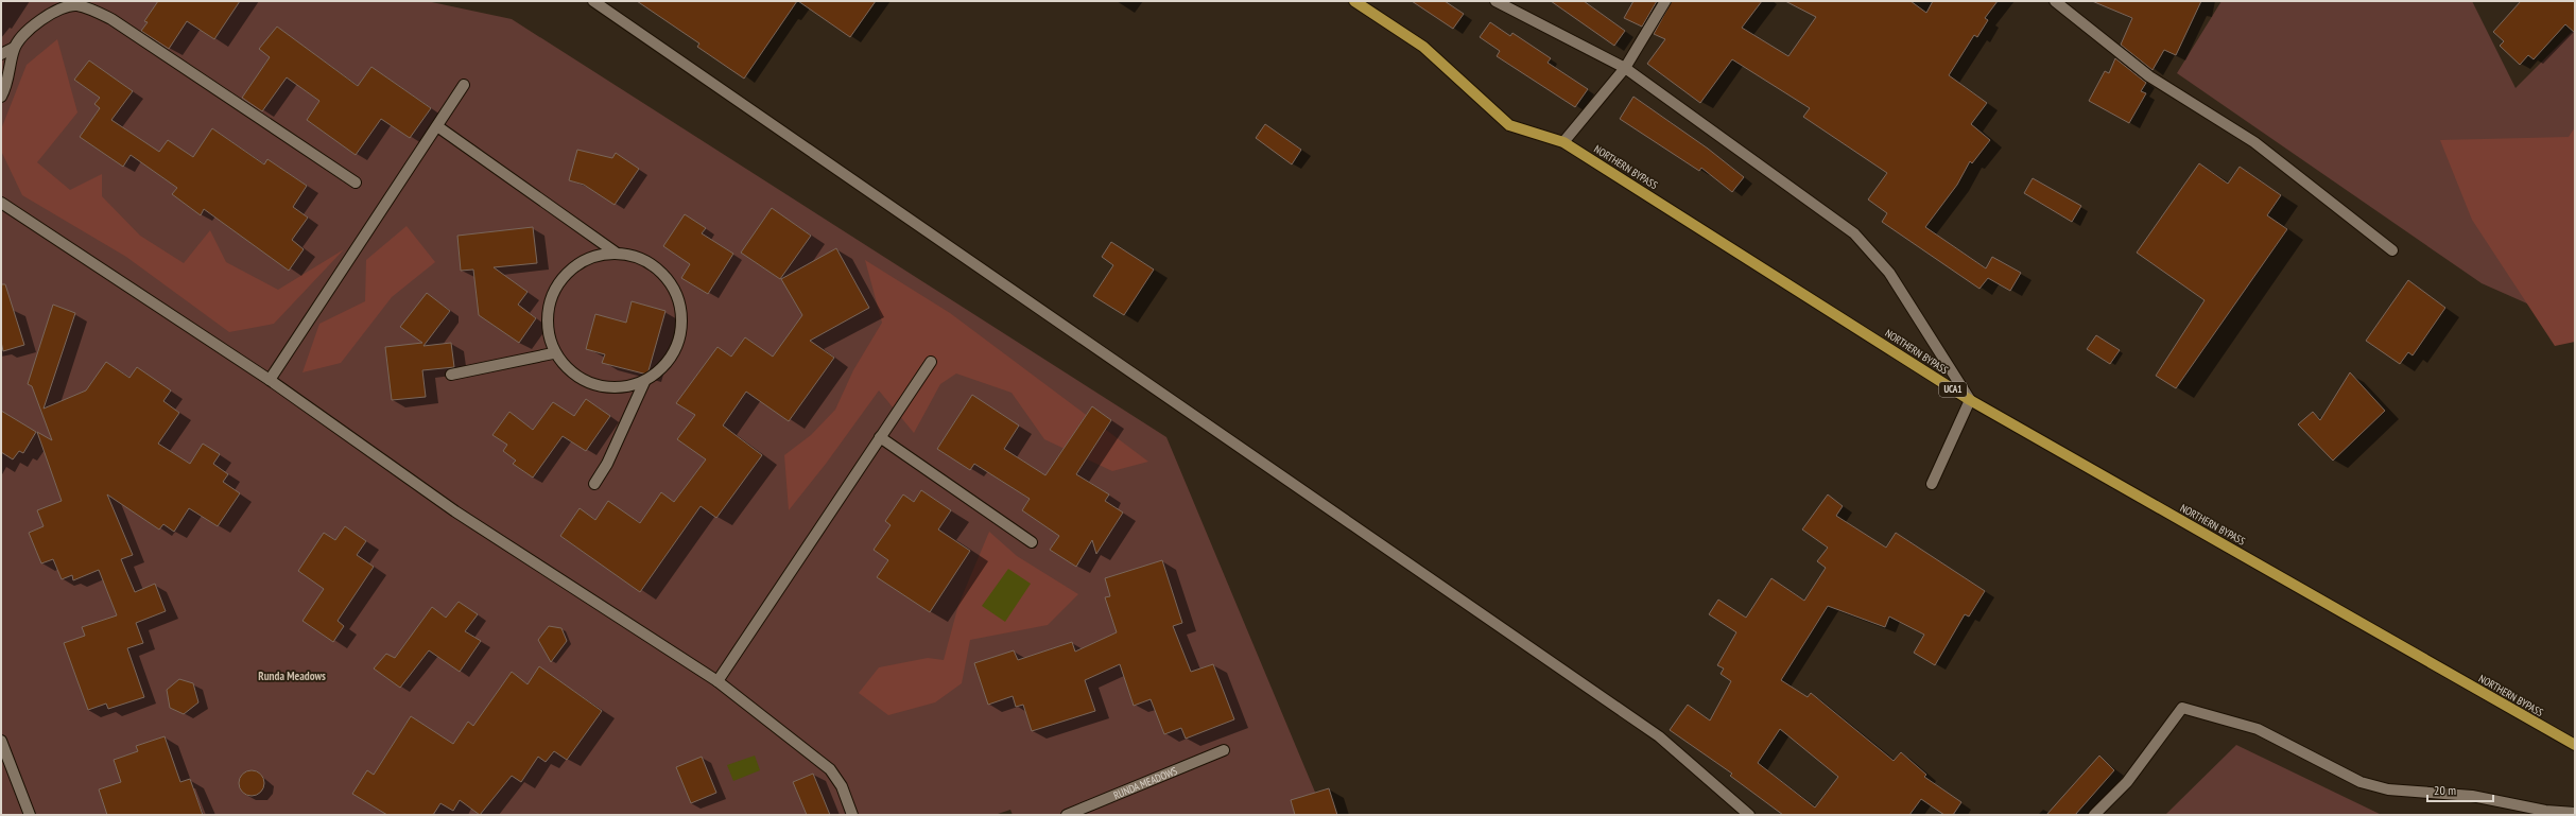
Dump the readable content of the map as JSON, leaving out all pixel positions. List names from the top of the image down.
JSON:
{
  "streets": {
    "main road": ["NORTHERN BYPASS", "UCA1"],
    "street": ["RUNDA MEADOWS"]
  },
  "districts": ["Runda Meadows"],
  "scale_bar": "20 m"
}
